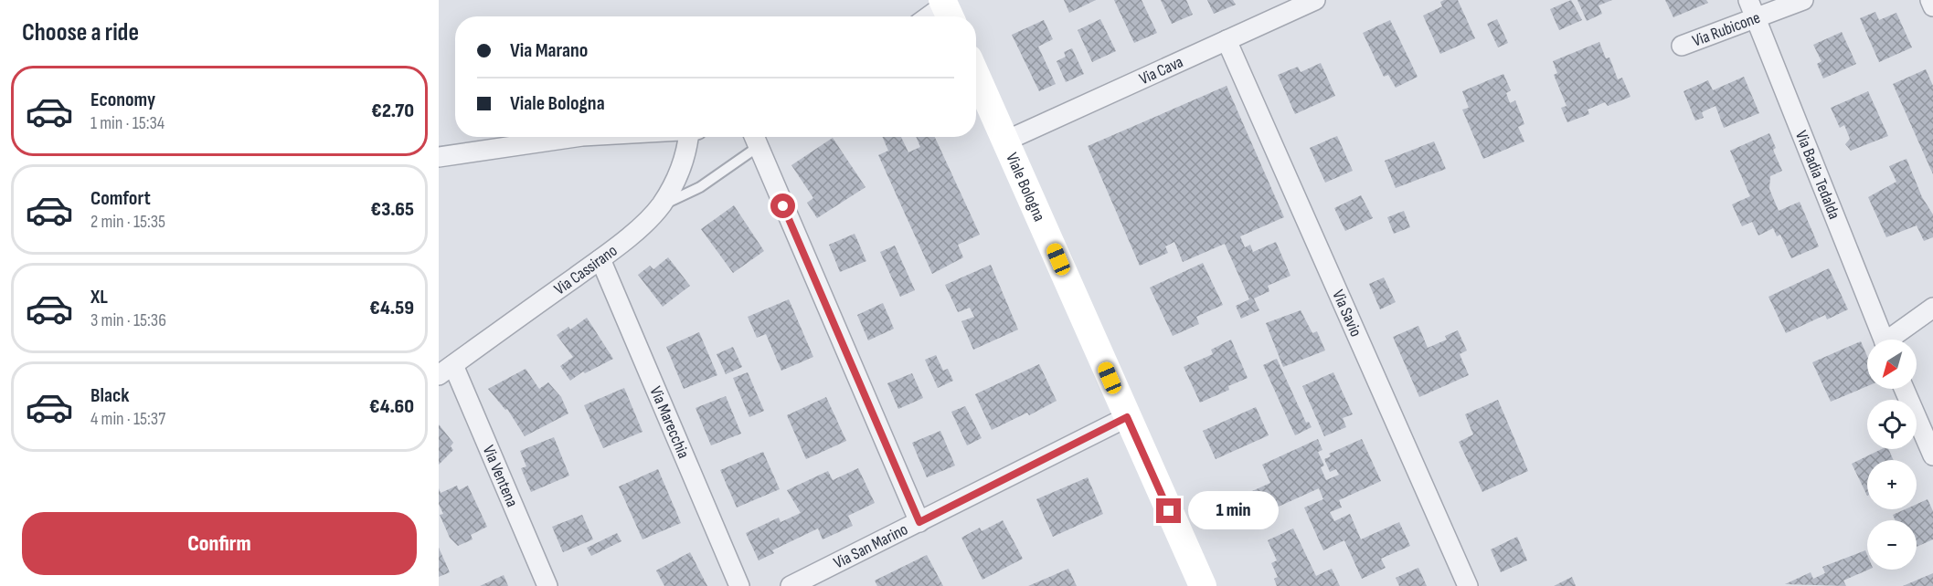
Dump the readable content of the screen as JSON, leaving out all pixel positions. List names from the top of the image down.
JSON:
{
  "streets": {
    "main road": ["Viale Bologna"],
    "street": [
      "Via Rubicone",
      "Via Cava",
      "Via Badia Tedalda",
      "Via Cassirano",
      "Via Savio",
      "Via Marecchia",
      "Via Ventena",
      "Via San Marino"
    ]
  },
  "crossings": [
    ["Via Rubicone", "Via Badia Tedalda"],
    ["Via Cava", "Viale Bologna"],
    ["Via Cava", "Via Savio"],
    ["Viale Bologna", "Via San Marino"],
    ["Via Cassirano", "Via Marecchia"],
    ["Via Cassirano", "Via Ventena"]
  ],
  "north": "bottom left",
  "page": {
    "heading": "Choose a ride",
    "banner": ["Via Marano", "Viale Bologna"],
    "list": [
      {
        "name": "Economy",
        "note": "1 min · 15:34",
        "value": "€2.70"
      },
      {
        "name": "Comfort",
        "note": "2 min · 15:35",
        "value": "€3.65"
      },
      {
        "name": "XL",
        "note": "3 min · 15:36",
        "value": "€4.59"
      },
      {
        "name": "Black",
        "note": "4 min · 15:37",
        "value": "€4.60"
      }
    ],
    "map_buttons": ["+", "−"],
    "bubble": "1 min",
    "buttons": "Confirm"
  }
}
